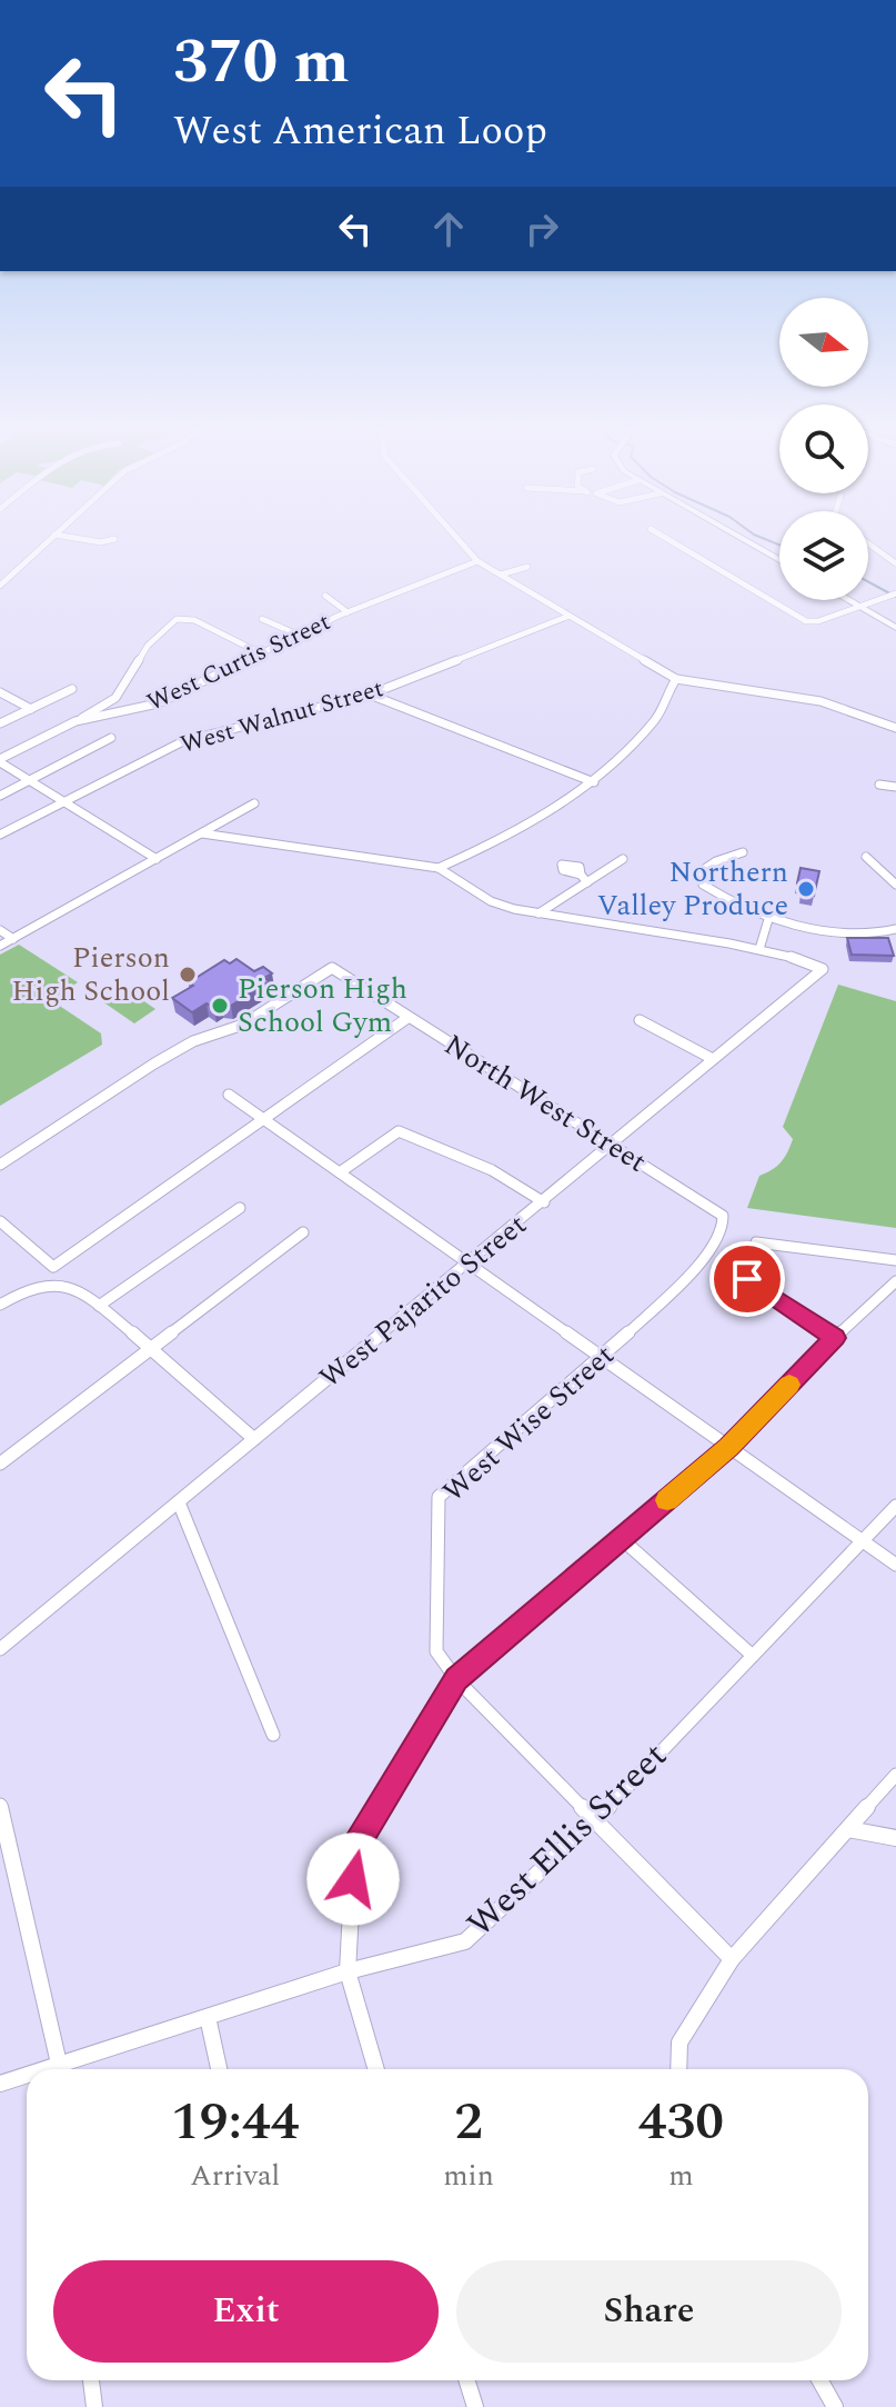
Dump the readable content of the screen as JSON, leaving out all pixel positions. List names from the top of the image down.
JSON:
{
  "streets": {
    "street": [
      "West Curtis Street",
      "West Walnut Street",
      "North West Street",
      "West Pajarito Street",
      "West Wise Street",
      "West Ellis Street"
    ]
  },
  "crossings": [
    ["North West Street", "West Pajarito Street"],
    ["North West Street", "West Wise Street"],
    ["West Wise Street", "West Ellis Street"]
  ],
  "places": ["Northern Valley Produce", "Pierson High School", "Pierson High School Gym"],
  "north": "right",
  "page": {
    "turn": ["370 m", "West American Loop"],
    "eta": [
      "19:44",
      "Arrival",
      "2",
      "min",
      "430",
      "m"
    ],
    "buttons": ["Exit", "Share"]
  }
}
